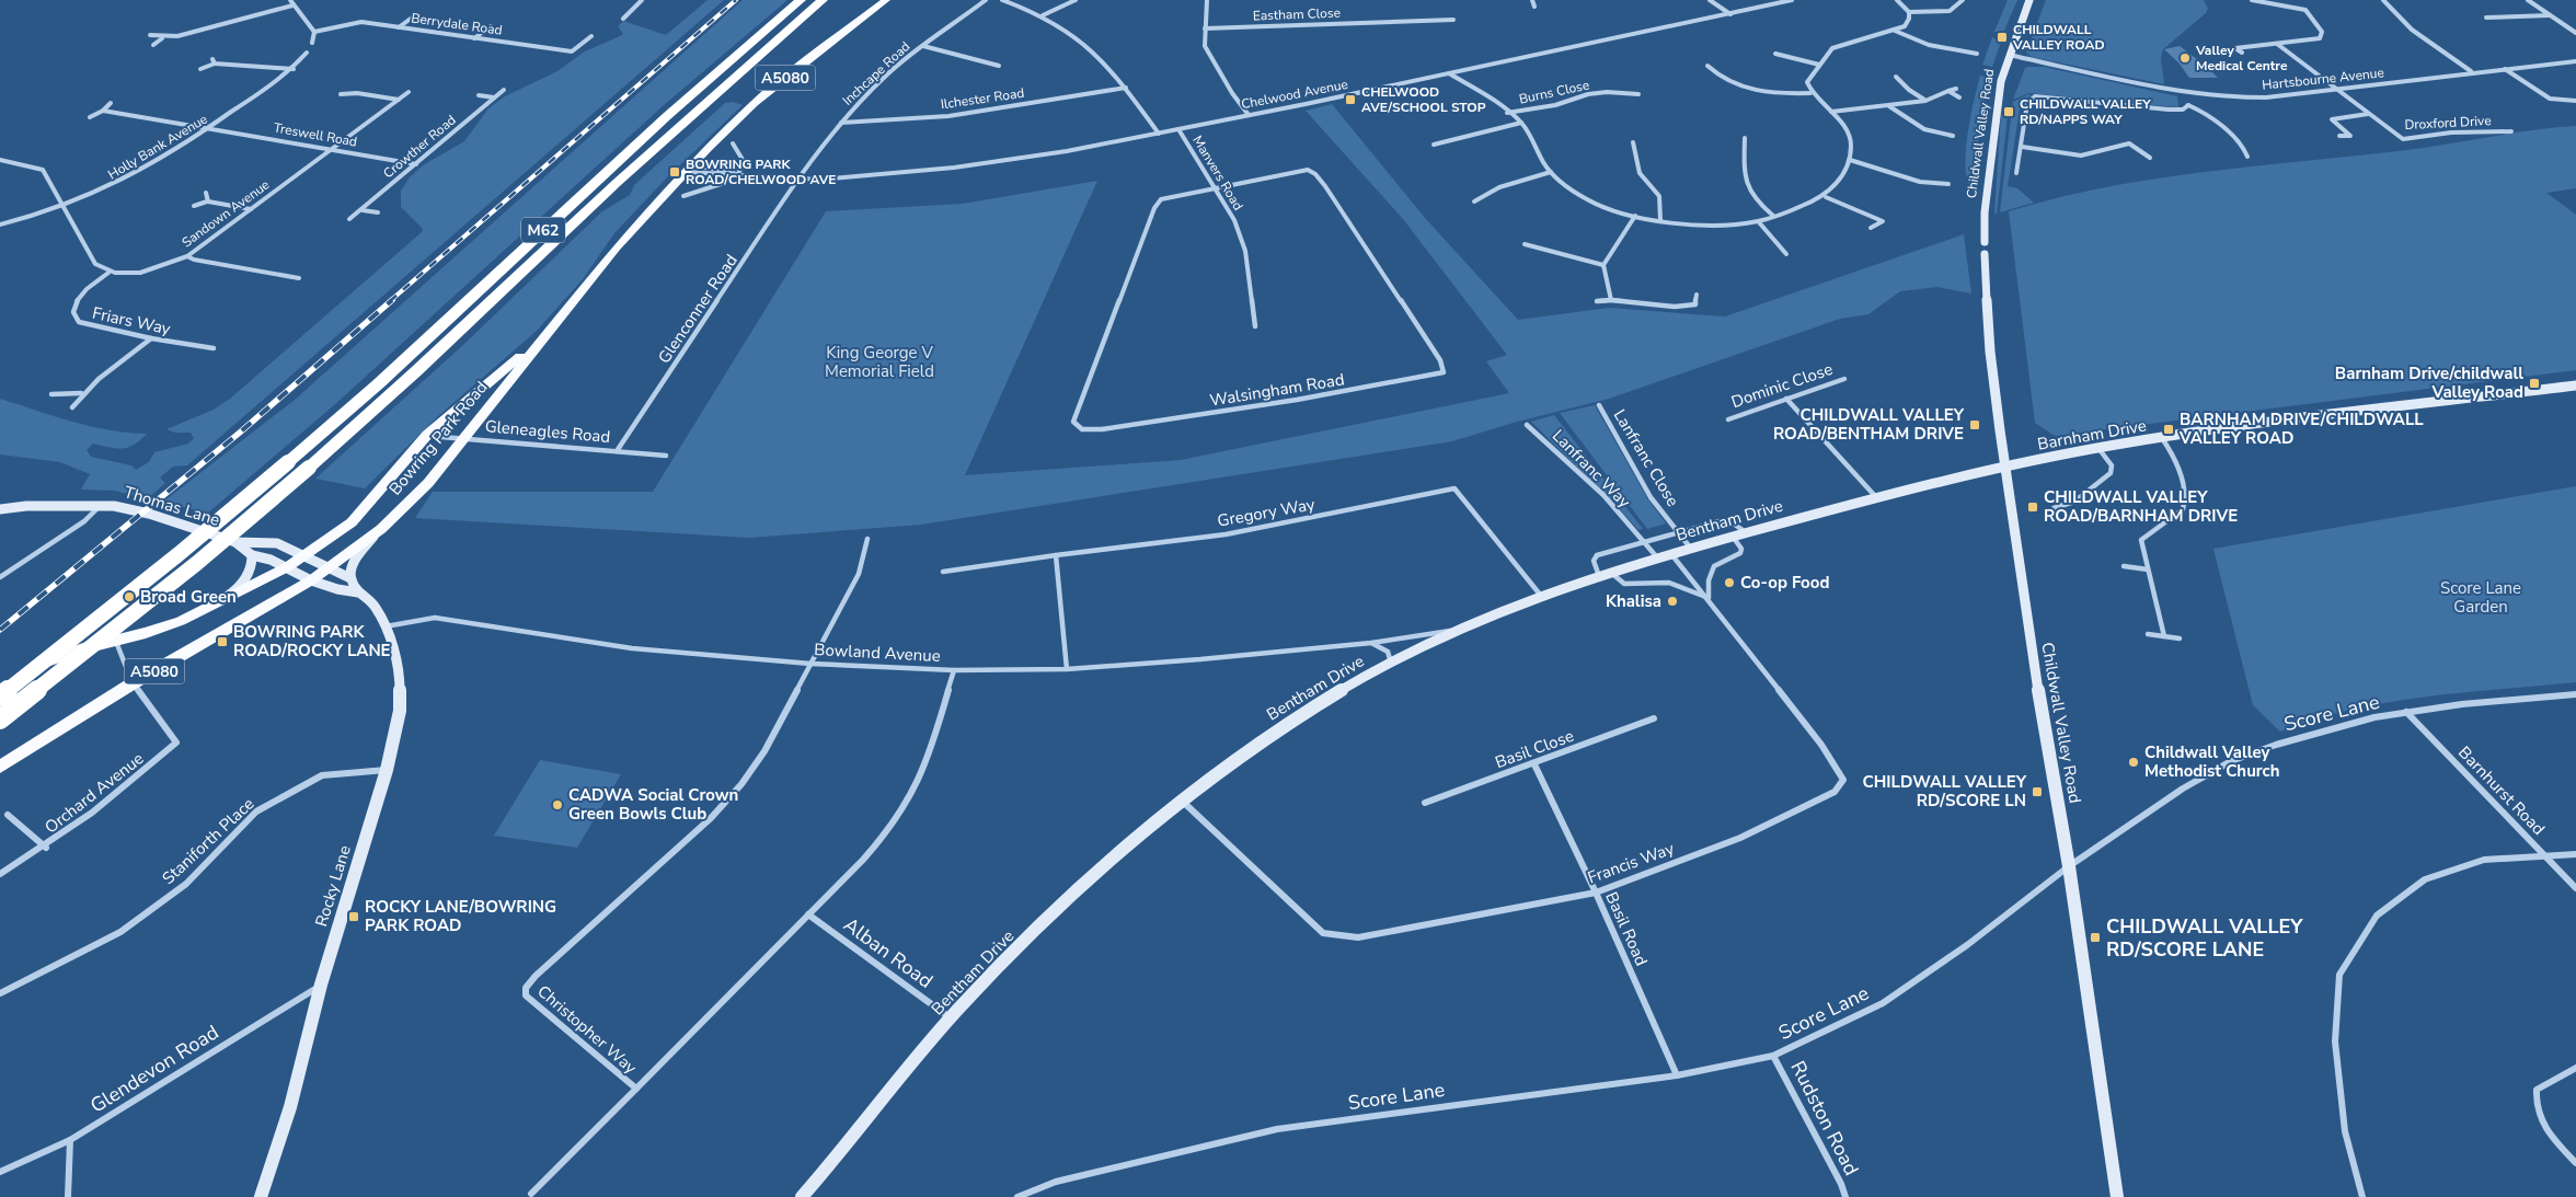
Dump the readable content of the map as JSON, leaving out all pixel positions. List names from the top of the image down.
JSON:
{
  "streets": {
    "highway": ["M62"],
    "main road": ["A5080", "Bowring Park Road"],
    "street": [
      "Eastham Close",
      "Berrydale Road",
      "Inchcape Road",
      "Hartsbourne Avenue",
      "Burns Close",
      "Chelwood Avenue",
      "Ilchester Road",
      "Droxford Drive",
      "Childwall Valley Road",
      "Treswell Road",
      "Holly Bank Avenue",
      "Crowther Road",
      "Manvers Road",
      "Sandown Avenue",
      "Glenconner Road",
      "Friars Way",
      "Dominic Close",
      "Walsingham Road",
      "Gleneagles Road",
      "Barnham Drive",
      "Lanfranc Close",
      "Lanfranc Way",
      "Thomas Lane",
      "Gregory Way",
      "Bentham Drive",
      "Bowland Avenue",
      "Score Lane",
      "Basil Close",
      "Barnhurst Road",
      "Orchard Avenue",
      "Staniforth Place",
      "Francis Way",
      "Rocky Lane",
      "Basil Road",
      "Alban Road",
      "Christopher Way",
      "Glendevon Road",
      "Rudston Road"
    ]
  },
  "crossings": [
    ["Inchcape Road", "Chelwood Avenue"],
    ["Inchcape Road", "Ilchester Road"],
    ["Inchcape Road", "Glenconner Road"],
    ["Hartsbourne Avenue", "Droxford Drive"],
    ["Hartsbourne Avenue", "Childwall Valley Road"],
    ["Chelwood Avenue", "Manvers Road"],
    ["Chelwood Avenue", "Glenconner Road"],
    ["Childwall Valley Road", "Barnham Drive"],
    ["Childwall Valley Road", "Bentham Drive"],
    ["Childwall Valley Road", "Score Lane"],
    ["Treswell Road", "Holly Bank Avenue"],
    ["Treswell Road", "Crowther Road"],
    ["Treswell Road", "Sandown Avenue"],
    ["Manvers Road", "Walsingham Road"],
    ["Sandown Avenue", "Friars Way"],
    ["Glenconner Road", "Gleneagles Road"],
    ["Gleneagles Road", "Bowring Park Road"],
    ["Barnham Drive", "Bentham Drive"],
    ["Bowring Park Road", "Orchard Avenue"],
    ["Lanfranc Close", "Bentham Drive"],
    ["Lanfranc Way", "Bentham Drive"],
    ["Gregory Way", "Bentham Drive"],
    ["Bentham Drive", "Bowland Avenue"],
    ["Bentham Drive", "Francis Way"],
    ["Bentham Drive", "Alban Road"],
    ["Bowland Avenue", "Rocky Lane"],
    ["Bowland Avenue", "Christopher Way"],
    ["Score Lane", "Barnhurst Road"],
    ["Score Lane", "Basil Road"],
    ["Score Lane", "Rudston Road"],
    ["Basil Close", "Basil Road"],
    ["Staniforth Place", "Rocky Lane"],
    ["Francis Way", "Basil Road"],
    ["Rocky Lane", "Glendevon Road"],
    ["Alban Road", "Christopher Way"]
  ],
  "parks": ["King George V Memorial Field", "Score Lane Garden"],
  "places": {
    "transit": [
      "CHILDWALL VALLEY ROAD",
      "CHELWOOD AVE/SCHOOL STOP",
      "CHILDWALL VALLEY RD/NAPPS WAY",
      "BOWRING PARK ROAD/CHELWOOD AVE",
      "Barnham Drive/childwall Valley Road",
      "CHILDWALL VALLEY ROAD/BENTHAM DRIVE",
      "BARNHAM DRIVE/CHILDWALL VALLEY ROAD",
      "CHILDWALL VALLEY ROAD/BARNHAM DRIVE",
      "BOWRING PARK ROAD/ROCKY LANE",
      "CHILDWALL VALLEY RD/SCORE LN",
      "ROCKY LANE/BOWRING PARK ROAD",
      "CHILDWALL VALLEY RD/SCORE LANE"
    ],
    "other": [
      "Valley Medical Centre",
      "Co-op Food",
      "Broad Green",
      "Khalisa",
      "Childwall Valley Methodist Church",
      "CADWA Social Crown Green Bowls Club"
    ]
  }
}
